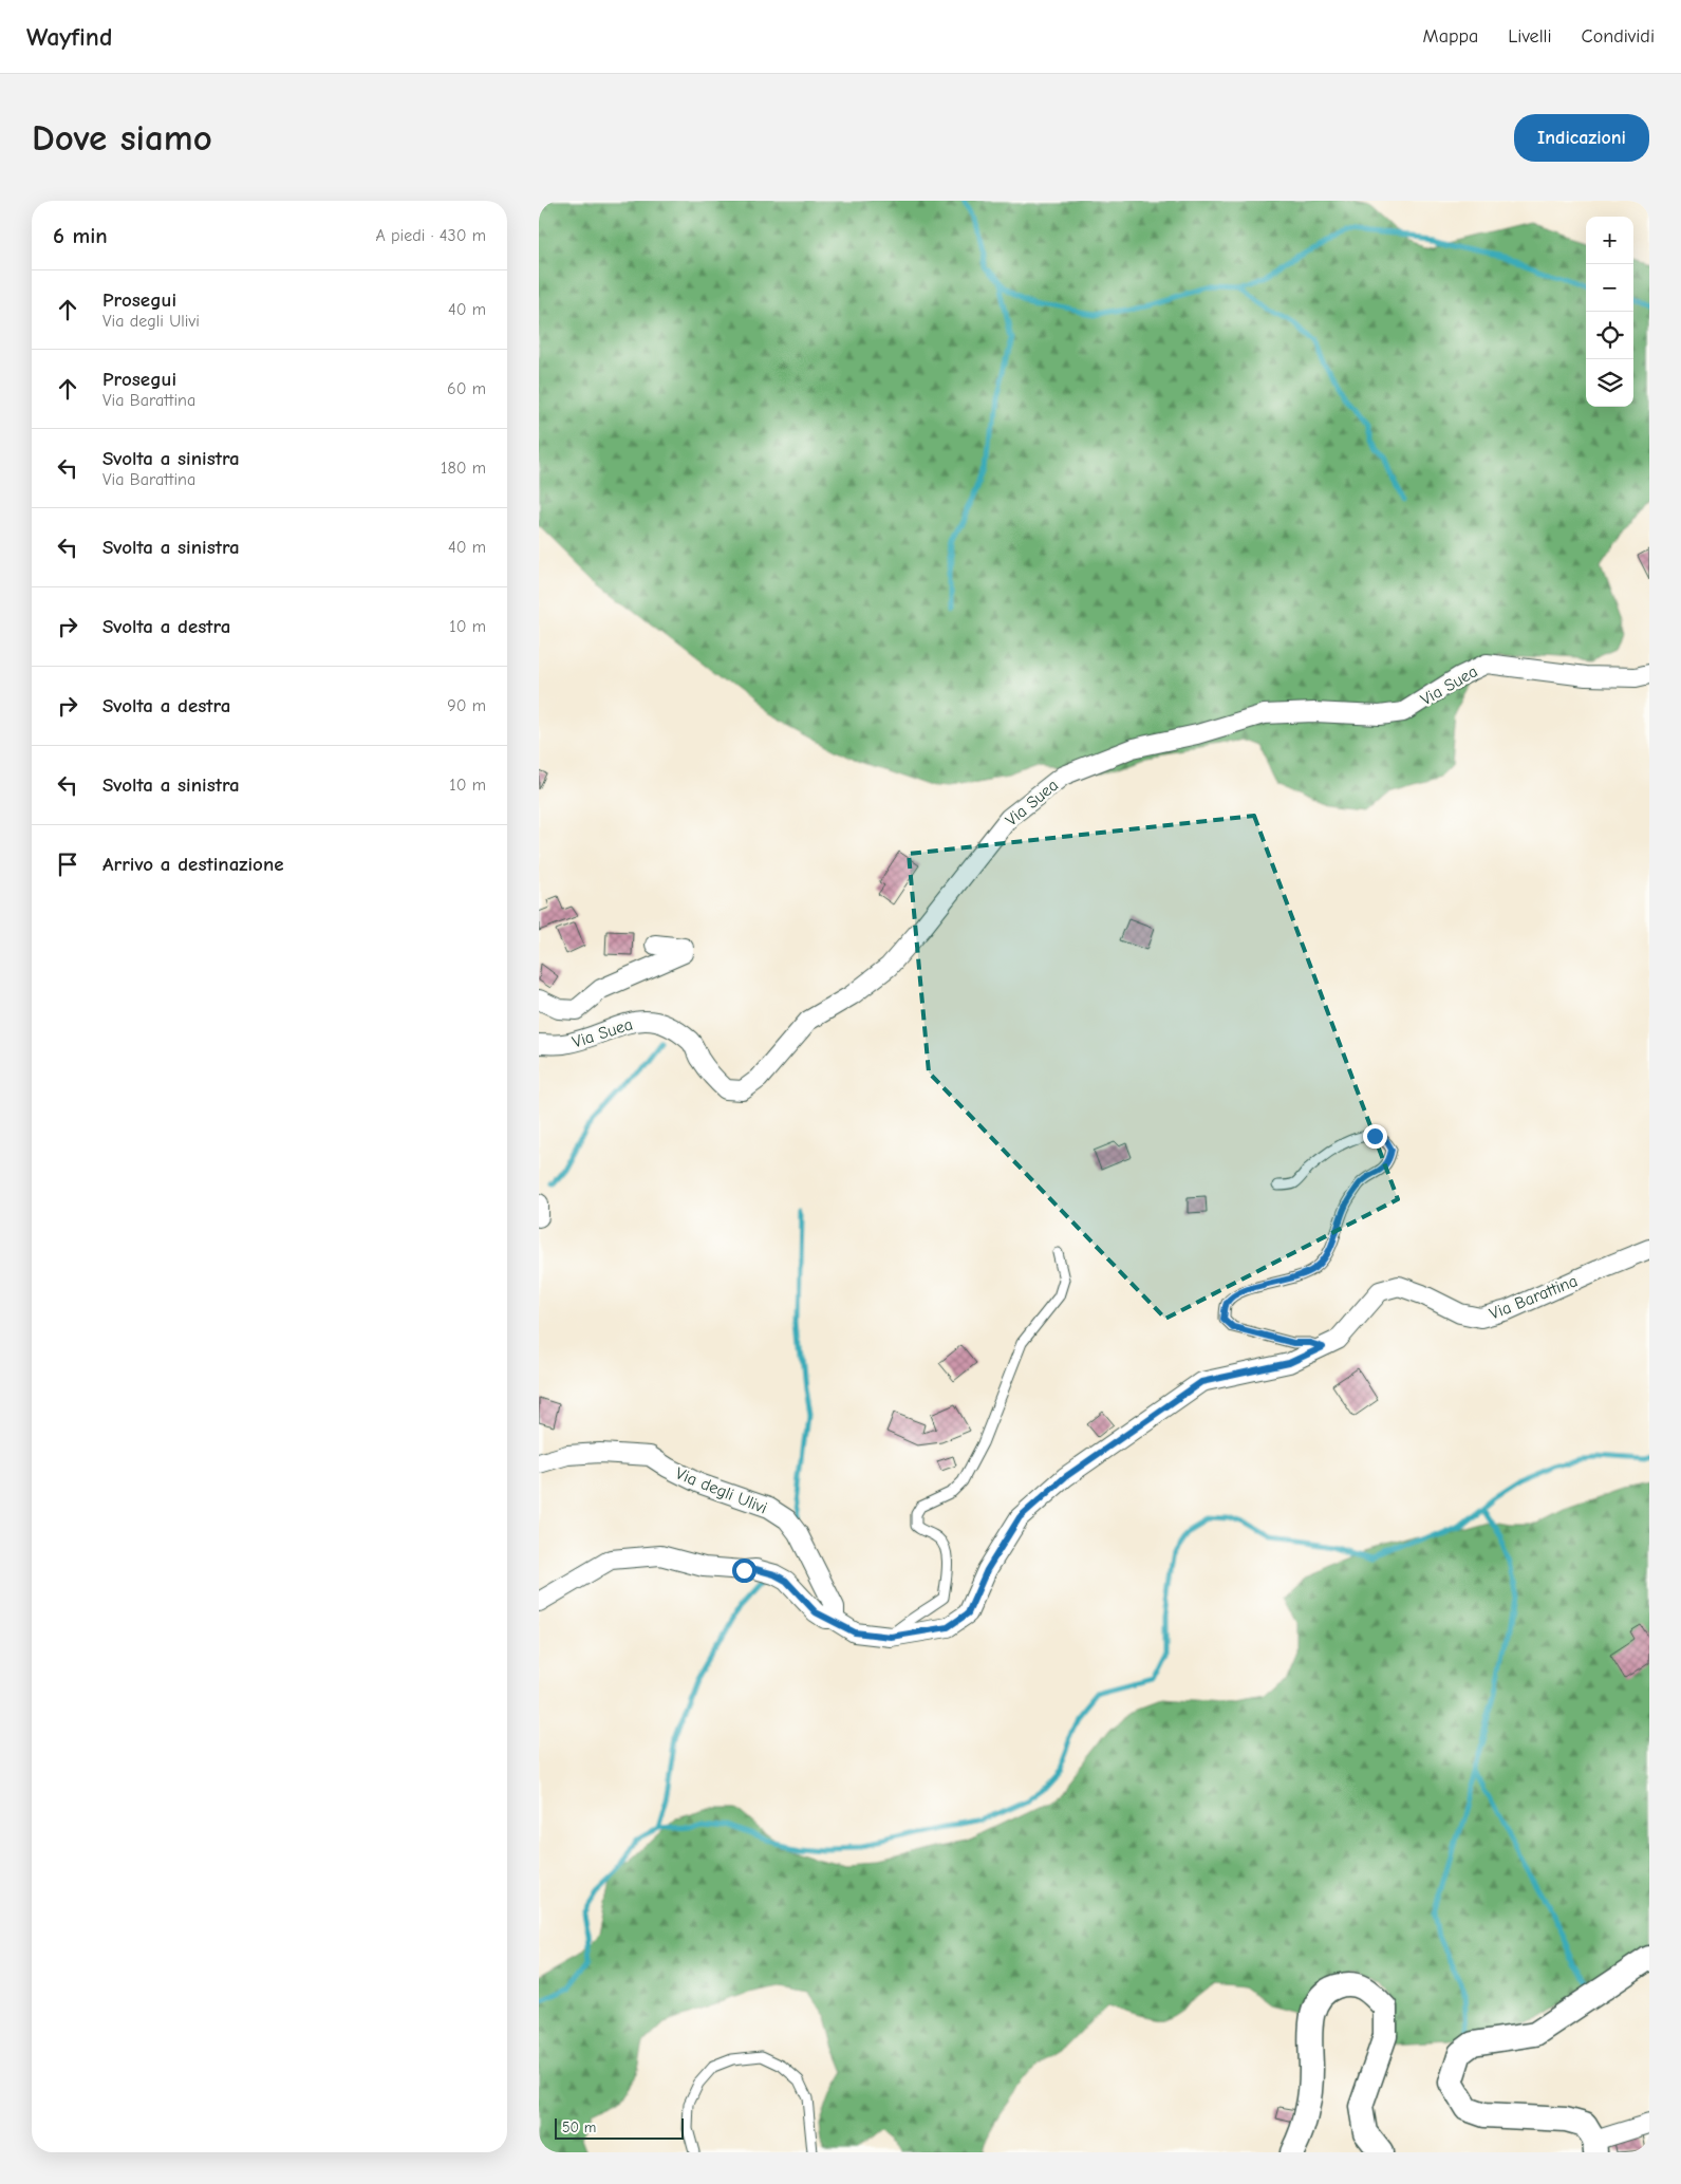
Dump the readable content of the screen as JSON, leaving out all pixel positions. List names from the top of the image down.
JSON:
{
  "streets": {
    "street": ["Via Suea", "Via Barattina", "Via degli Ulivi"]
  },
  "crossings": [
    ["Via Barattina", "Via degli Ulivi"]
  ],
  "scale_bar": "50 m",
  "page": {
    "header": "Wayfind",
    "nav": ["Mappa", "Livelli", "Condividi"],
    "buttons": "Indicazioni",
    "title": "Dove siamo",
    "heading": ["6 min", "A piedi · 430 m"],
    "map_buttons": ["+", "−"],
    "list": [
      ["Prosegui", "Via degli Ulivi", "40 m"],
      ["Prosegui", "Via Barattina", "60 m"],
      ["Svolta a sinistra", "Via Barattina", "180 m"],
      ["Svolta a sinistra", "40 m"],
      ["Svolta a destra", "10 m"],
      ["Svolta a destra", "90 m"],
      ["Svolta a sinistra", "10 m"],
      "Arrivo a destinazione"
    ],
    "scale": "50 m"
  }
}
